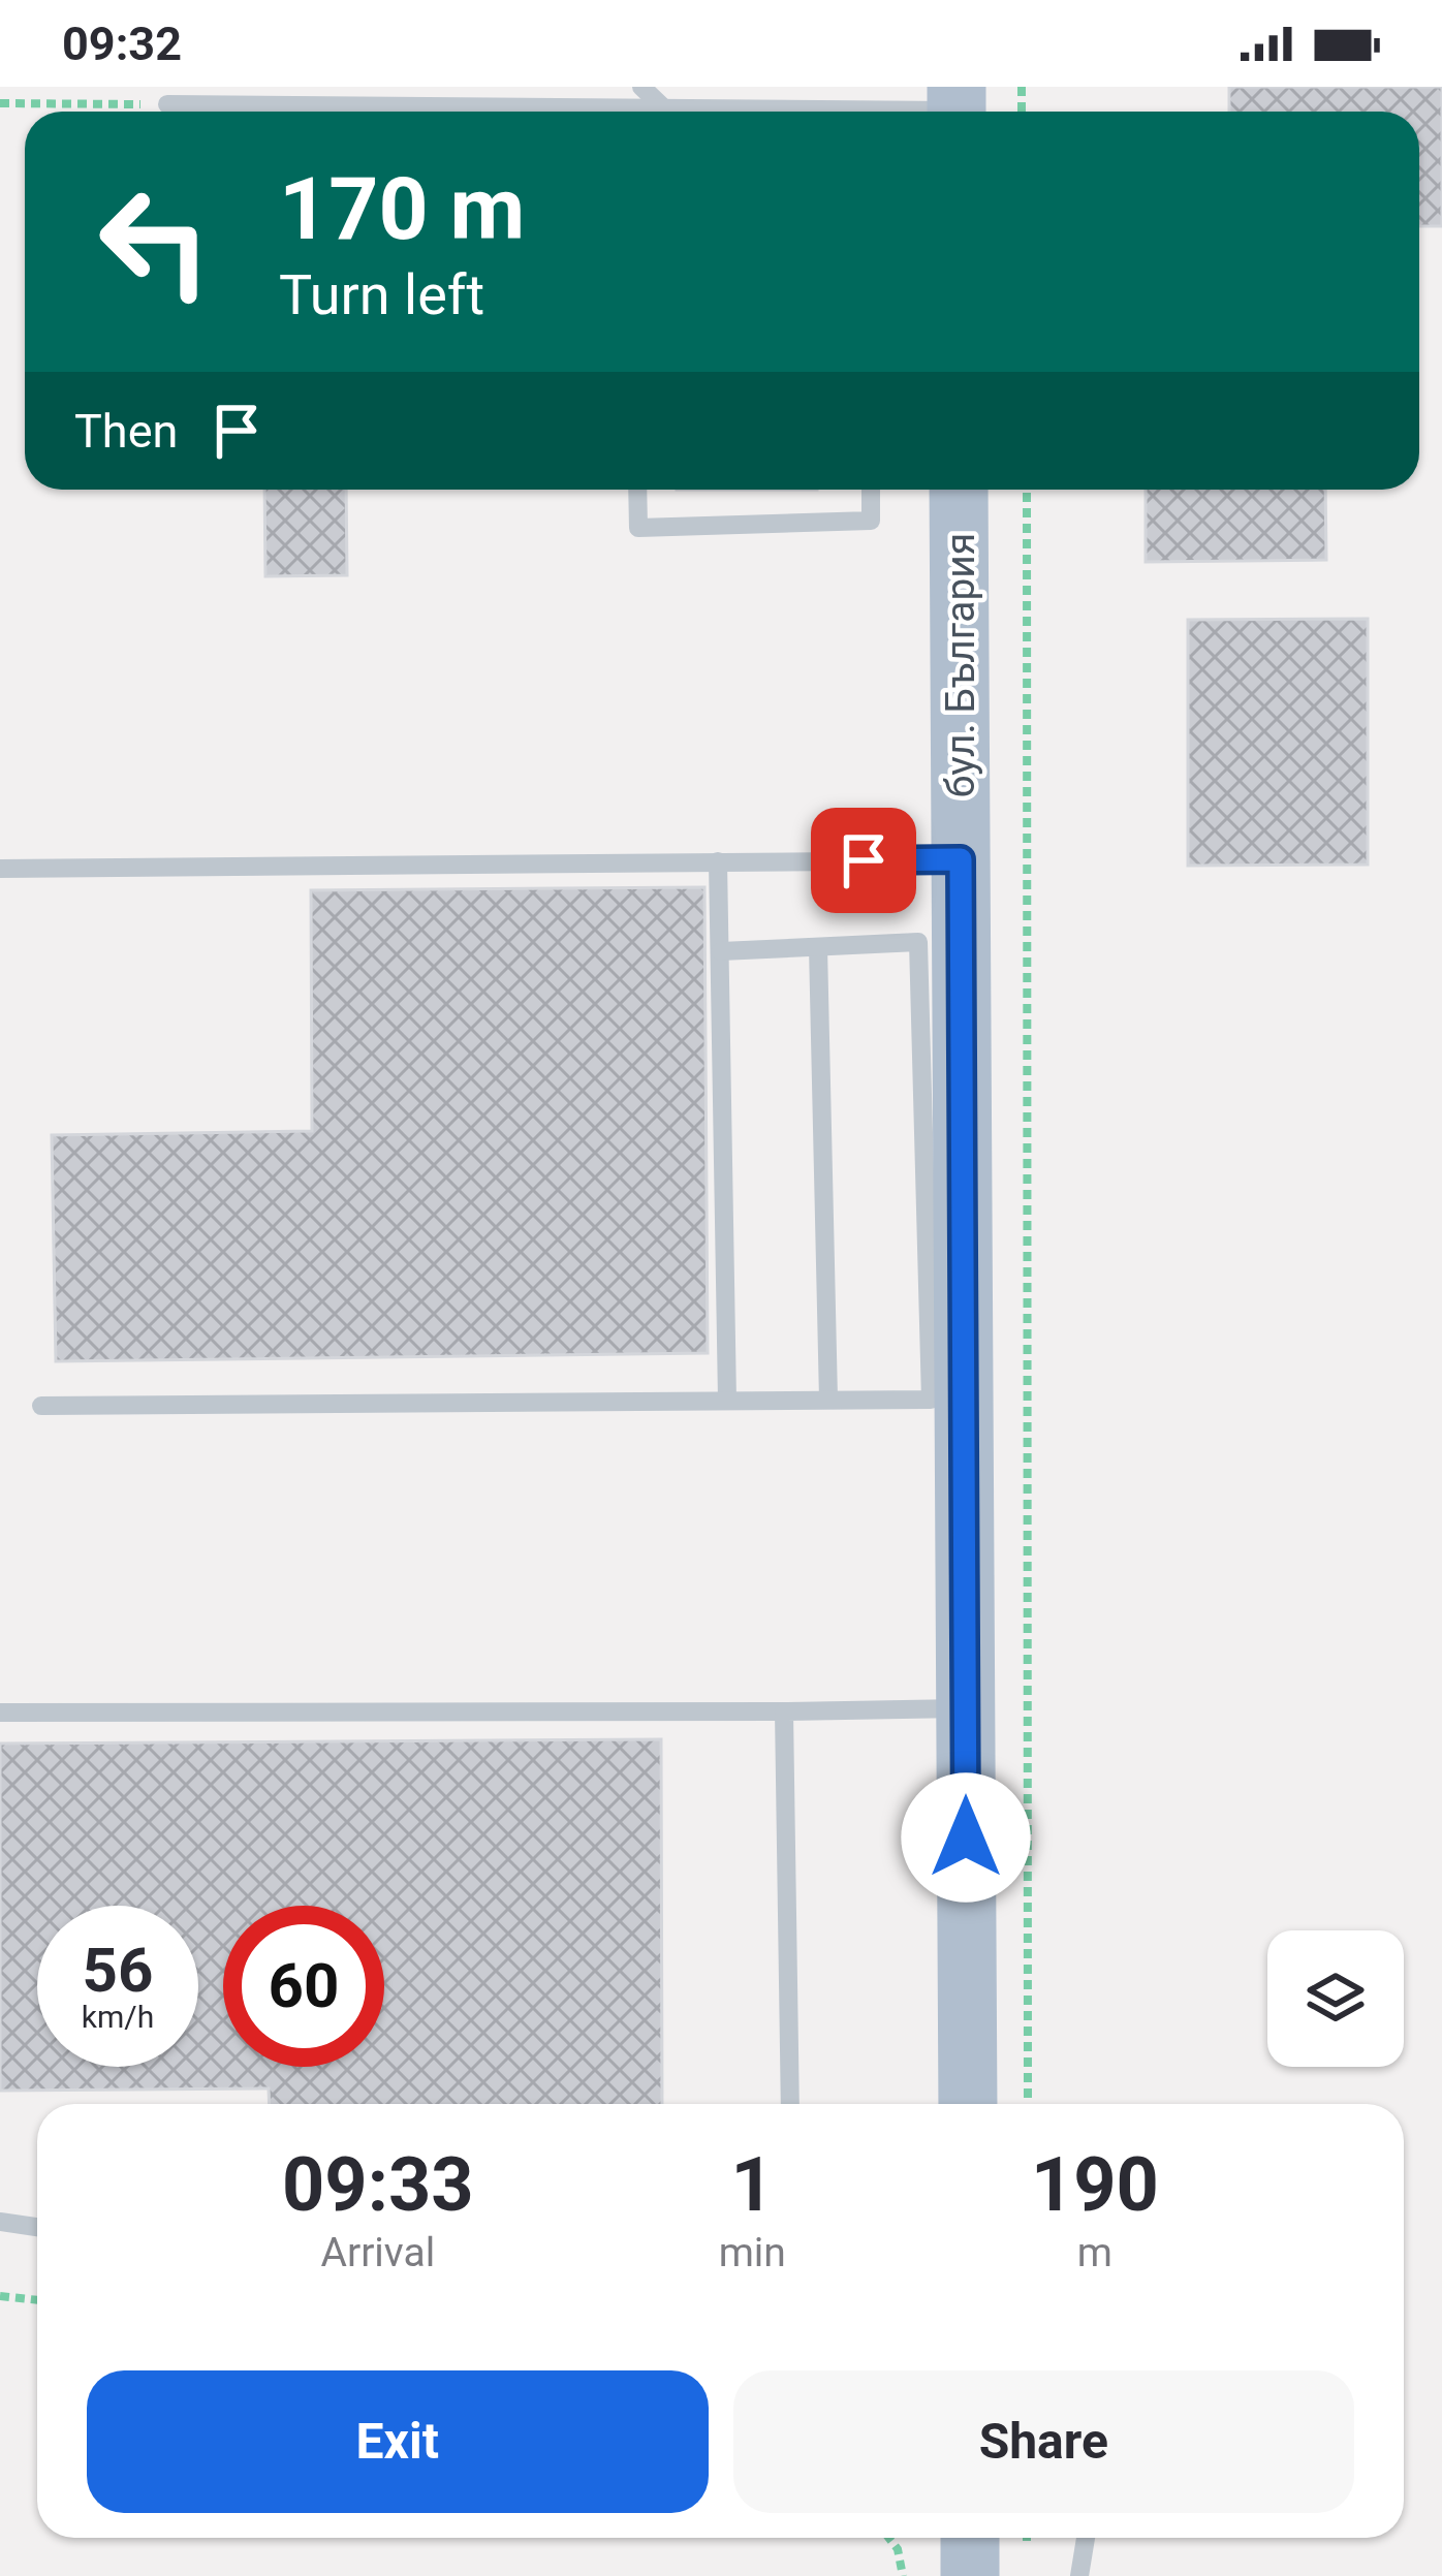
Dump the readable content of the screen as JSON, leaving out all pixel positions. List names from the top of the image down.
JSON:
{
  "streets": {
    "main road": ["бул. България"]
  },
  "page": {
    "status": "09:32",
    "turn": ["170 m", "Turn left"],
    "then": "Then",
    "speed": "56 km/h",
    "limit": "60",
    "eta": [
      "09:33",
      "Arrival",
      "1",
      "min",
      "190",
      "m"
    ],
    "buttons": ["Exit", "Share"]
  }
}
